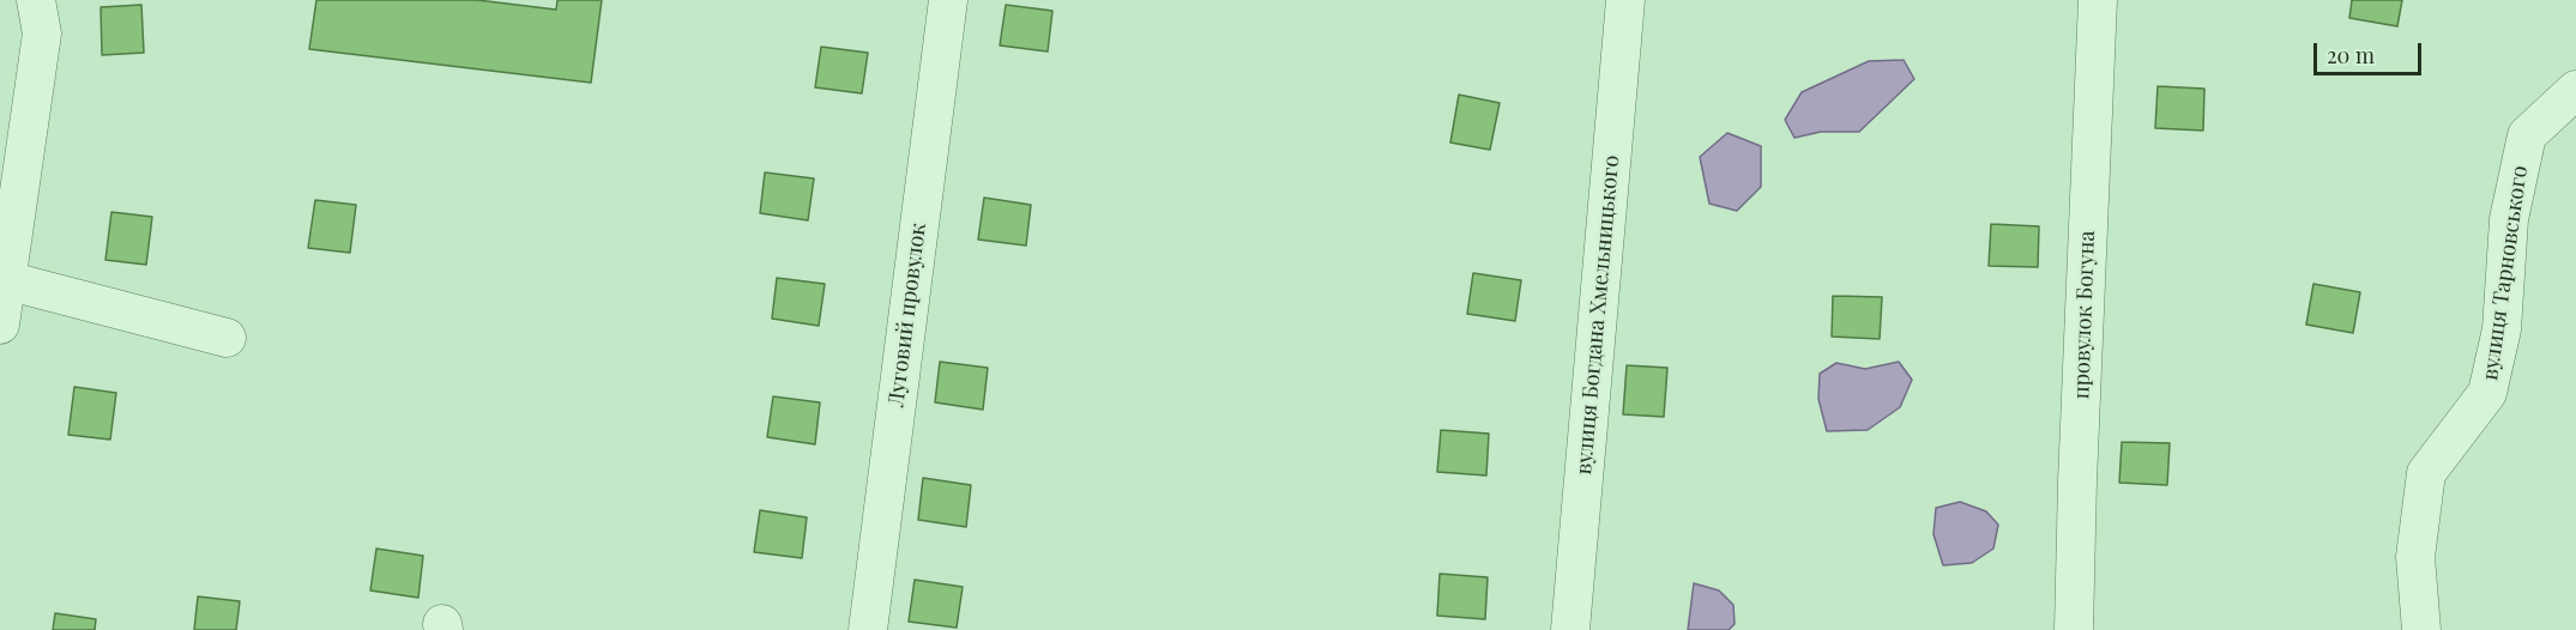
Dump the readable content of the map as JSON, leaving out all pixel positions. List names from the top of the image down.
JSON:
{
  "streets": {
    "street": [
      "вулиця Тарновського",
      "Луговий провулок",
      "вулиця Богдана Хмельницького",
      "провулок Богуна"
    ]
  },
  "scale_bar": "20 m"
}
